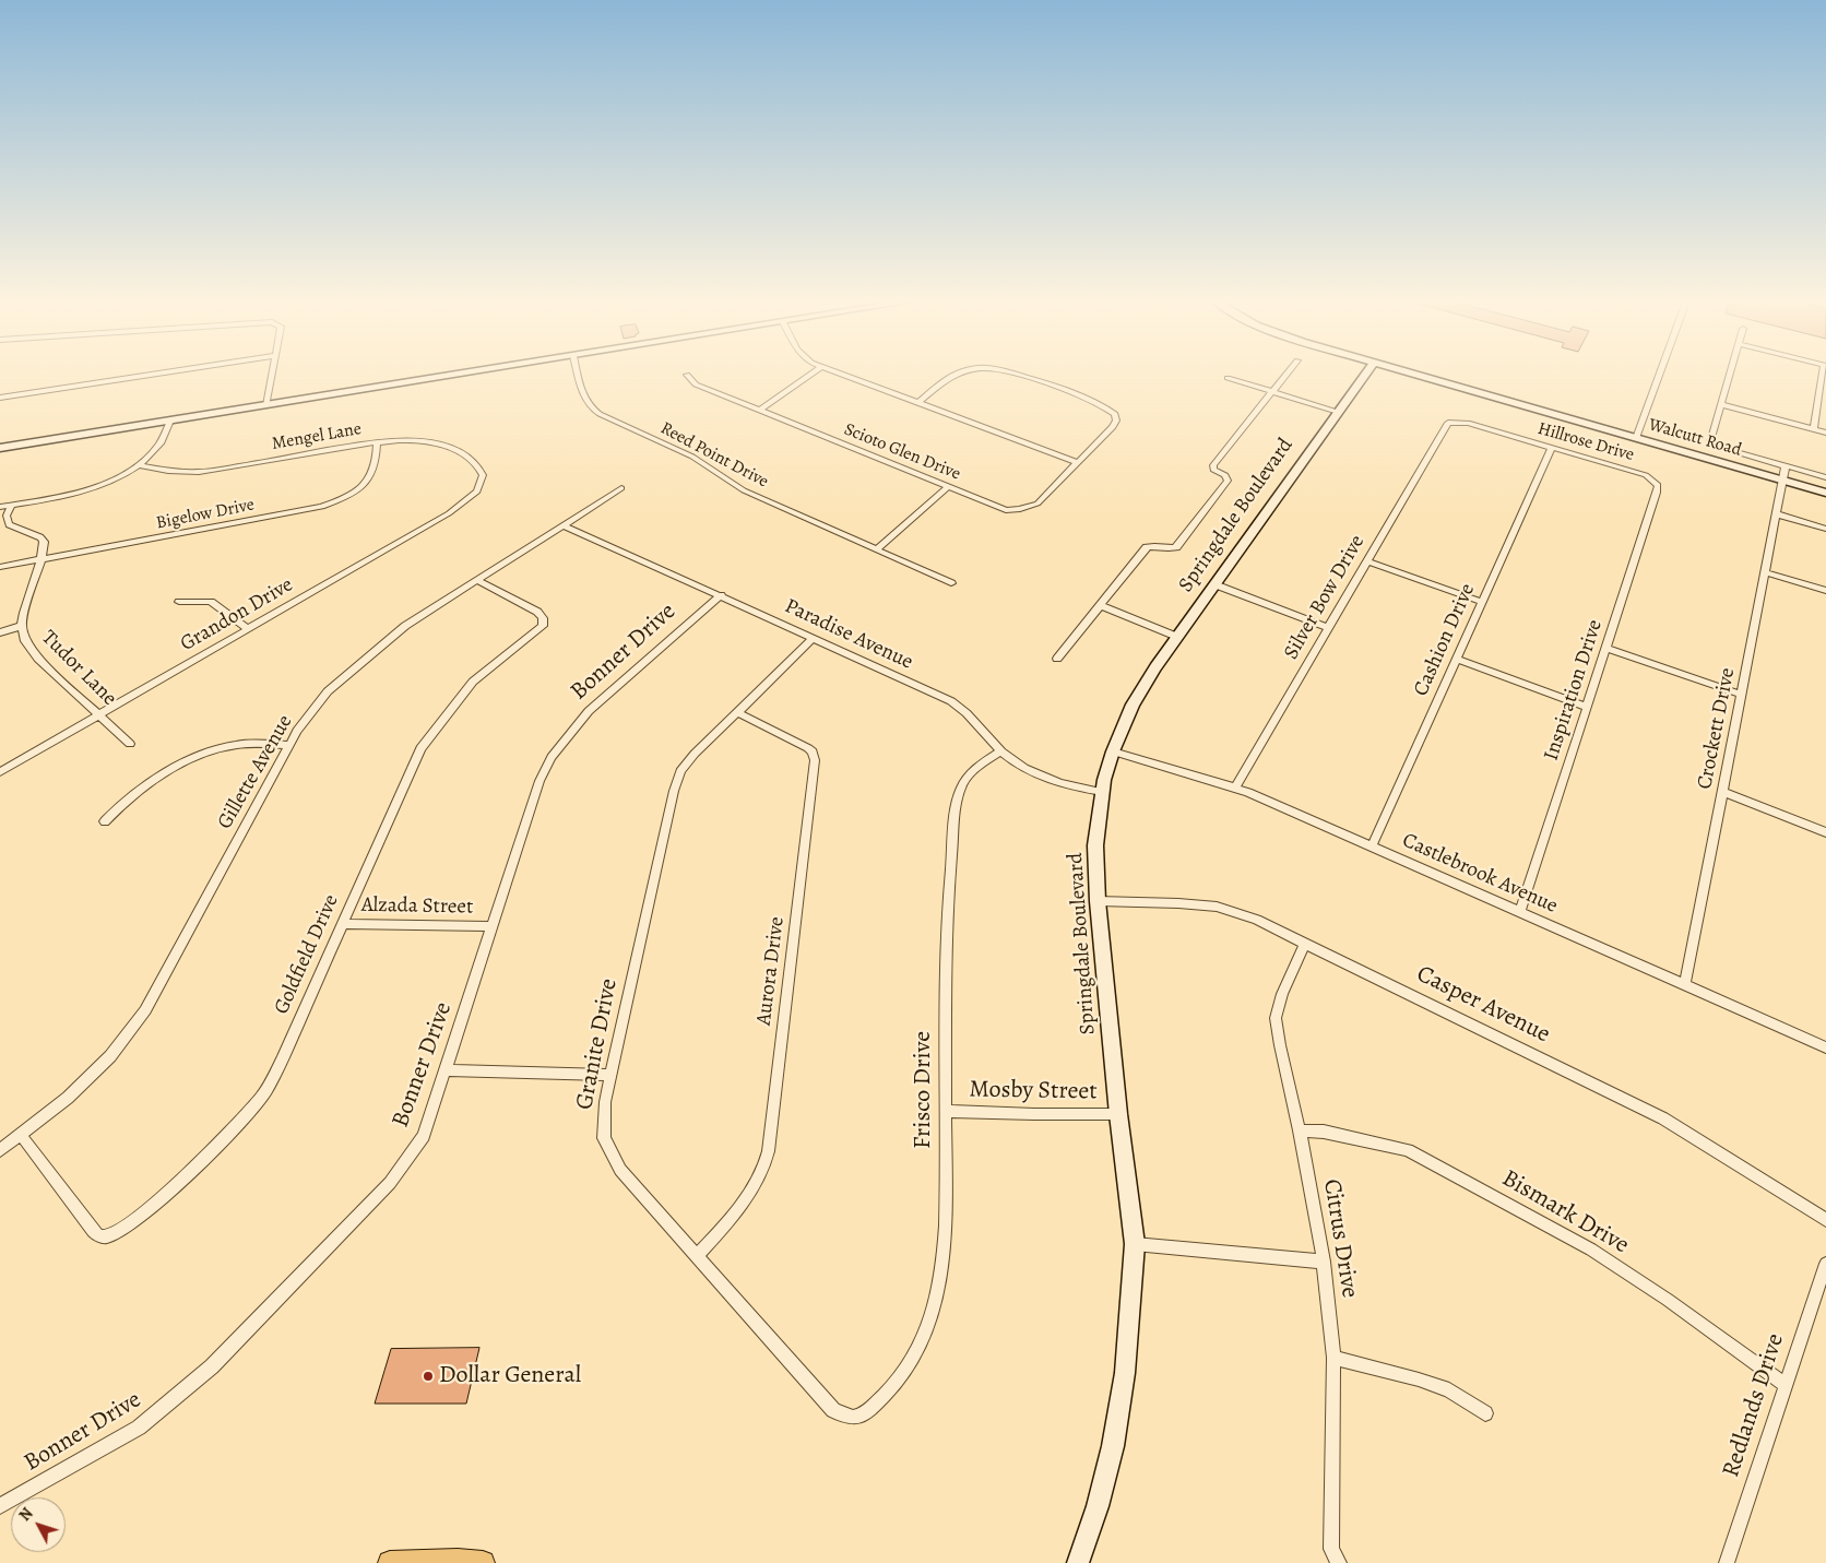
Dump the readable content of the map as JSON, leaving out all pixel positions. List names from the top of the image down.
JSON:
{
  "streets": {
    "street": [
      "Mengel Lane",
      "Walcutt Road",
      "Hillrose Drive",
      "Scioto Glen Drive",
      "Reed Point Drive",
      "Bigelow Drive",
      "Springdale Boulevard",
      "Silver Bow Drive",
      "Grandon Drive",
      "Paradise Avenue",
      "Cashion Drive",
      "Bonner Drive",
      "Tudor Lane",
      "Inspiration Drive",
      "Crockett Drive",
      "Gillette Avenue",
      "Castlebrook Avenue",
      "Alzada Street",
      "Goldfield Drive",
      "Aurora Drive",
      "Casper Avenue",
      "Granite Drive",
      "Frisco Drive",
      "Mosby Street",
      "Bismark Drive",
      "Citrus Drive",
      "Redlands Drive"
    ]
  },
  "crossings": [
    ["Mengel Lane", "Bigelow Drive"],
    ["Mengel Lane", "Grandon Drive"],
    ["Walcutt Road", "Crockett Drive"],
    ["Hillrose Drive", "Silver Bow Drive"],
    ["Hillrose Drive", "Cashion Drive"],
    ["Hillrose Drive", "Inspiration Drive"],
    ["Bigelow Drive", "Tudor Lane"],
    ["Springdale Boulevard", "Paradise Avenue"],
    ["Springdale Boulevard", "Castlebrook Avenue"],
    ["Springdale Boulevard", "Casper Avenue"],
    ["Springdale Boulevard", "Mosby Street"],
    ["Silver Bow Drive", "Castlebrook Avenue"],
    ["Grandon Drive", "Tudor Lane"],
    ["Paradise Avenue", "Bonner Drive"],
    ["Paradise Avenue", "Gillette Avenue"],
    ["Paradise Avenue", "Granite Drive"],
    ["Paradise Avenue", "Frisco Drive"],
    ["Cashion Drive", "Castlebrook Avenue"],
    ["Bonner Drive", "Alzada Street"],
    ["Inspiration Drive", "Castlebrook Avenue"],
    ["Crockett Drive", "Castlebrook Avenue"],
    ["Gillette Avenue", "Goldfield Drive"],
    ["Alzada Street", "Goldfield Drive"],
    ["Aurora Drive", "Granite Drive"],
    ["Casper Avenue", "Citrus Drive"],
    ["Granite Drive", "Frisco Drive"],
    ["Frisco Drive", "Mosby Street"],
    ["Bismark Drive", "Citrus Drive"],
    ["Bismark Drive", "Redlands Drive"]
  ],
  "places": ["Dollar General"],
  "north": "top left"
}
